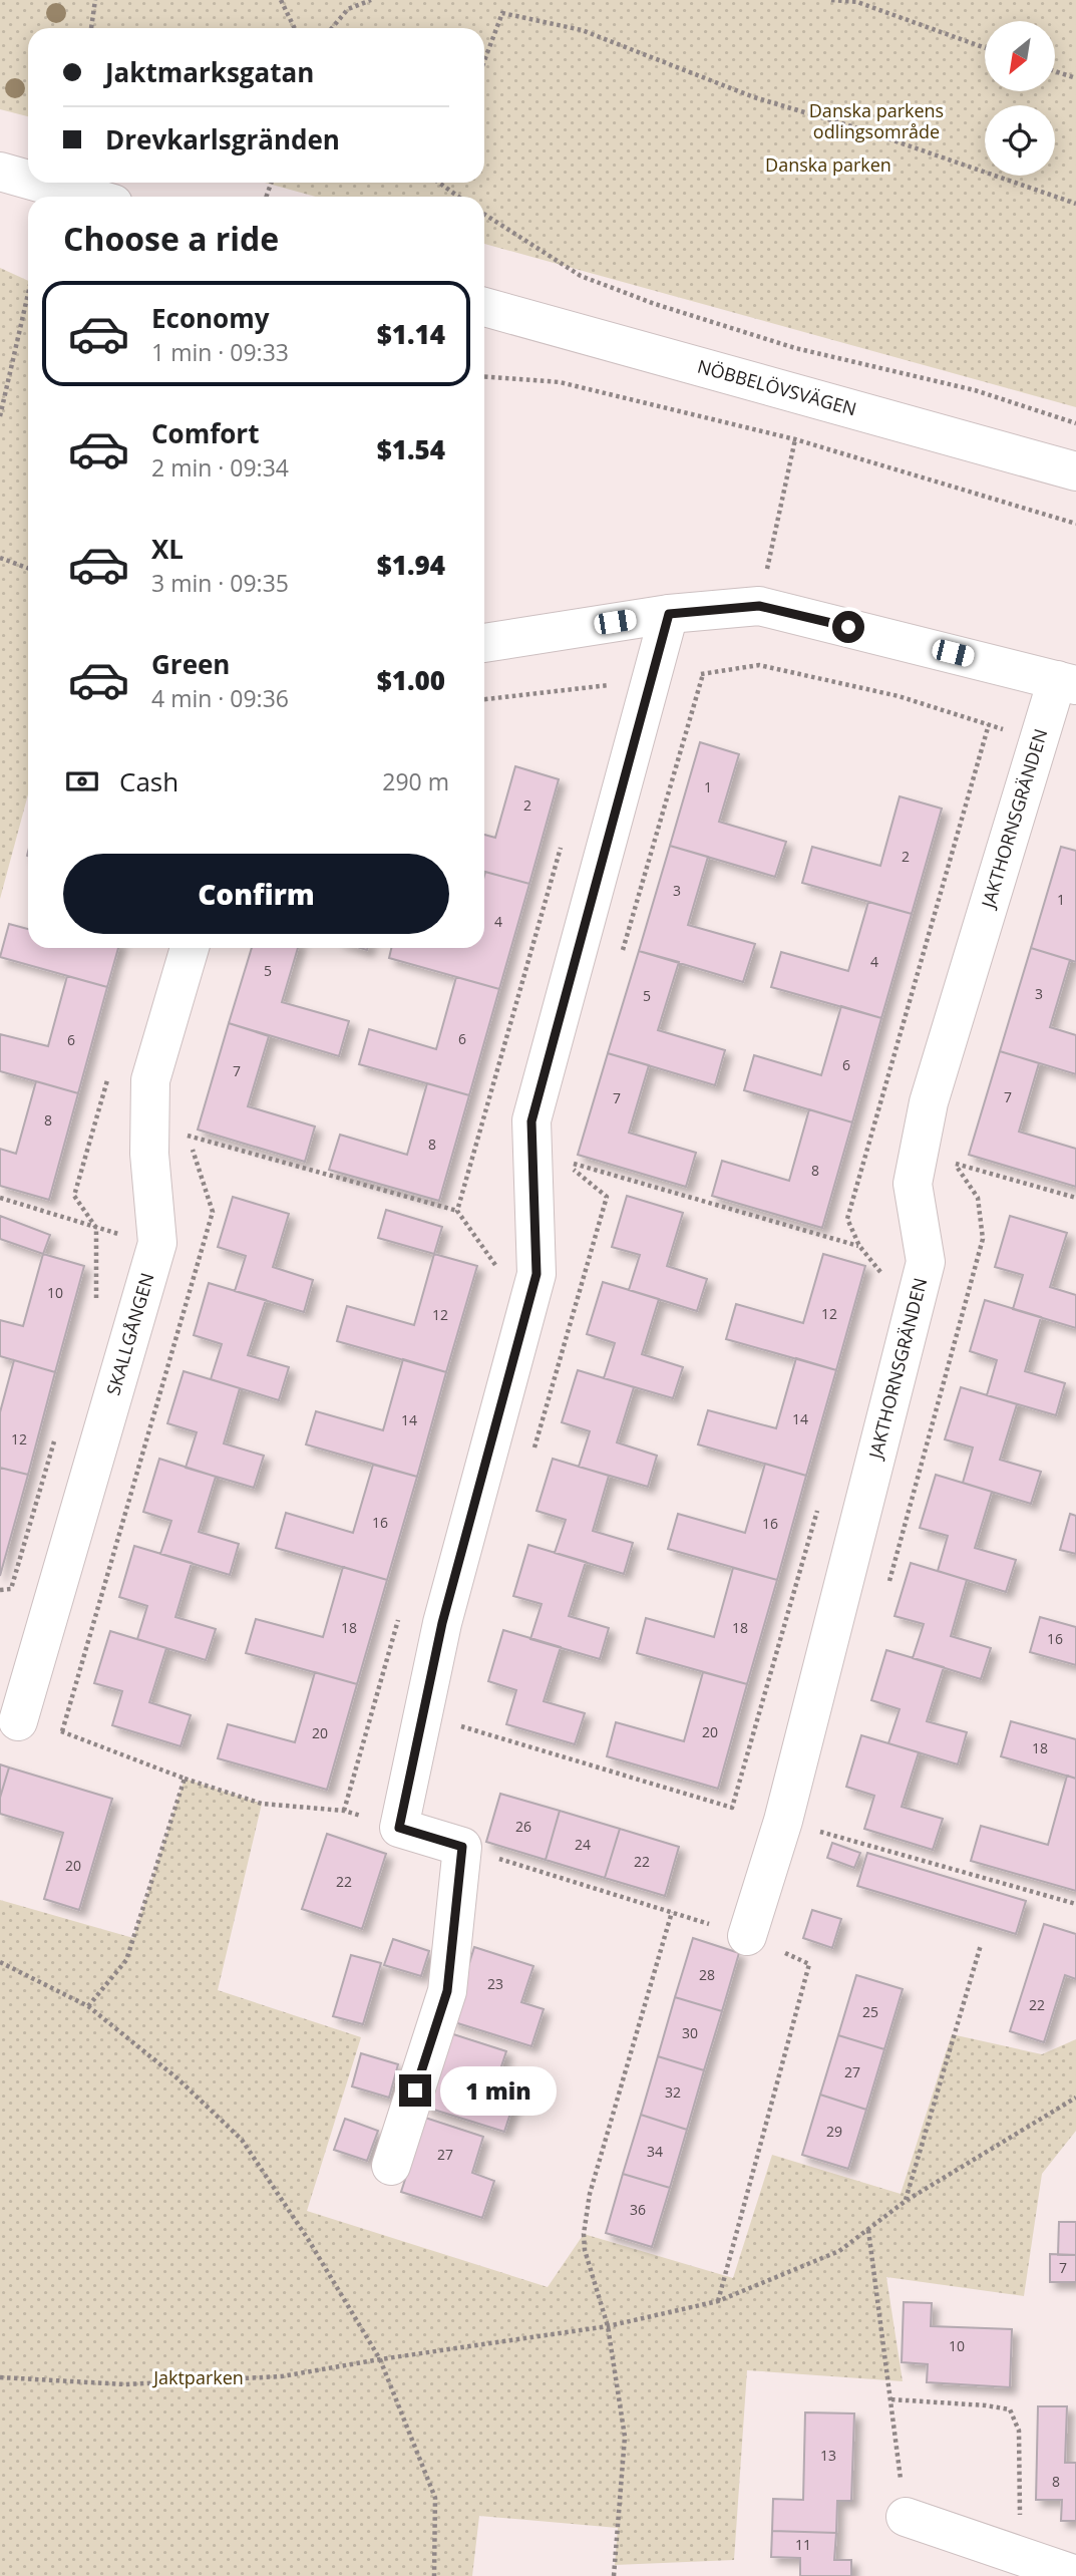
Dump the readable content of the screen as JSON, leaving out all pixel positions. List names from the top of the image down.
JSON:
{
  "streets": {
    "street": ["NÖBBELÖVSVÄGEN", "JAKTHORNSGRÄNDEN", "SKALLGÅNGEN"]
  },
  "parks": ["Danska parkens odlingsområde", "Danska parken", "Jaktparken"],
  "house_numbers": [
    "1",
    "2",
    "2",
    "3",
    "1",
    "4",
    "4",
    "5",
    "3",
    "5",
    "6",
    "6",
    "6",
    "7",
    "7",
    "7",
    "8",
    "8",
    "8",
    "10",
    "12",
    "12",
    "14",
    "14",
    "12",
    "16",
    "16",
    "18",
    "18",
    "16",
    "20",
    "20",
    "18",
    "26",
    "24",
    "22",
    "20",
    "22",
    "28",
    "23",
    "22",
    "25",
    "30",
    "27",
    "32",
    "29",
    "34",
    "27",
    "36",
    "7",
    "10",
    "13",
    "8",
    "11"
  ],
  "north": "bottom left",
  "page": {
    "banner": ["Jaktmarksgatan", "Drevkarlsgränden"],
    "heading": "Choose a ride",
    "list": [
      {
        "name": "Economy",
        "note": "1 min · 09:33",
        "value": "$1.14"
      },
      {
        "name": "Comfort",
        "note": "2 min · 09:34",
        "value": "$1.54"
      },
      {
        "name": "XL",
        "note": "3 min · 09:35",
        "value": "$1.94"
      },
      {
        "name": "Green",
        "note": "4 min · 09:36",
        "value": "$1.00"
      }
    ],
    "pay": ["Cash", "290 m"],
    "buttons": "Confirm",
    "bubble": "1 min"
  }
}
